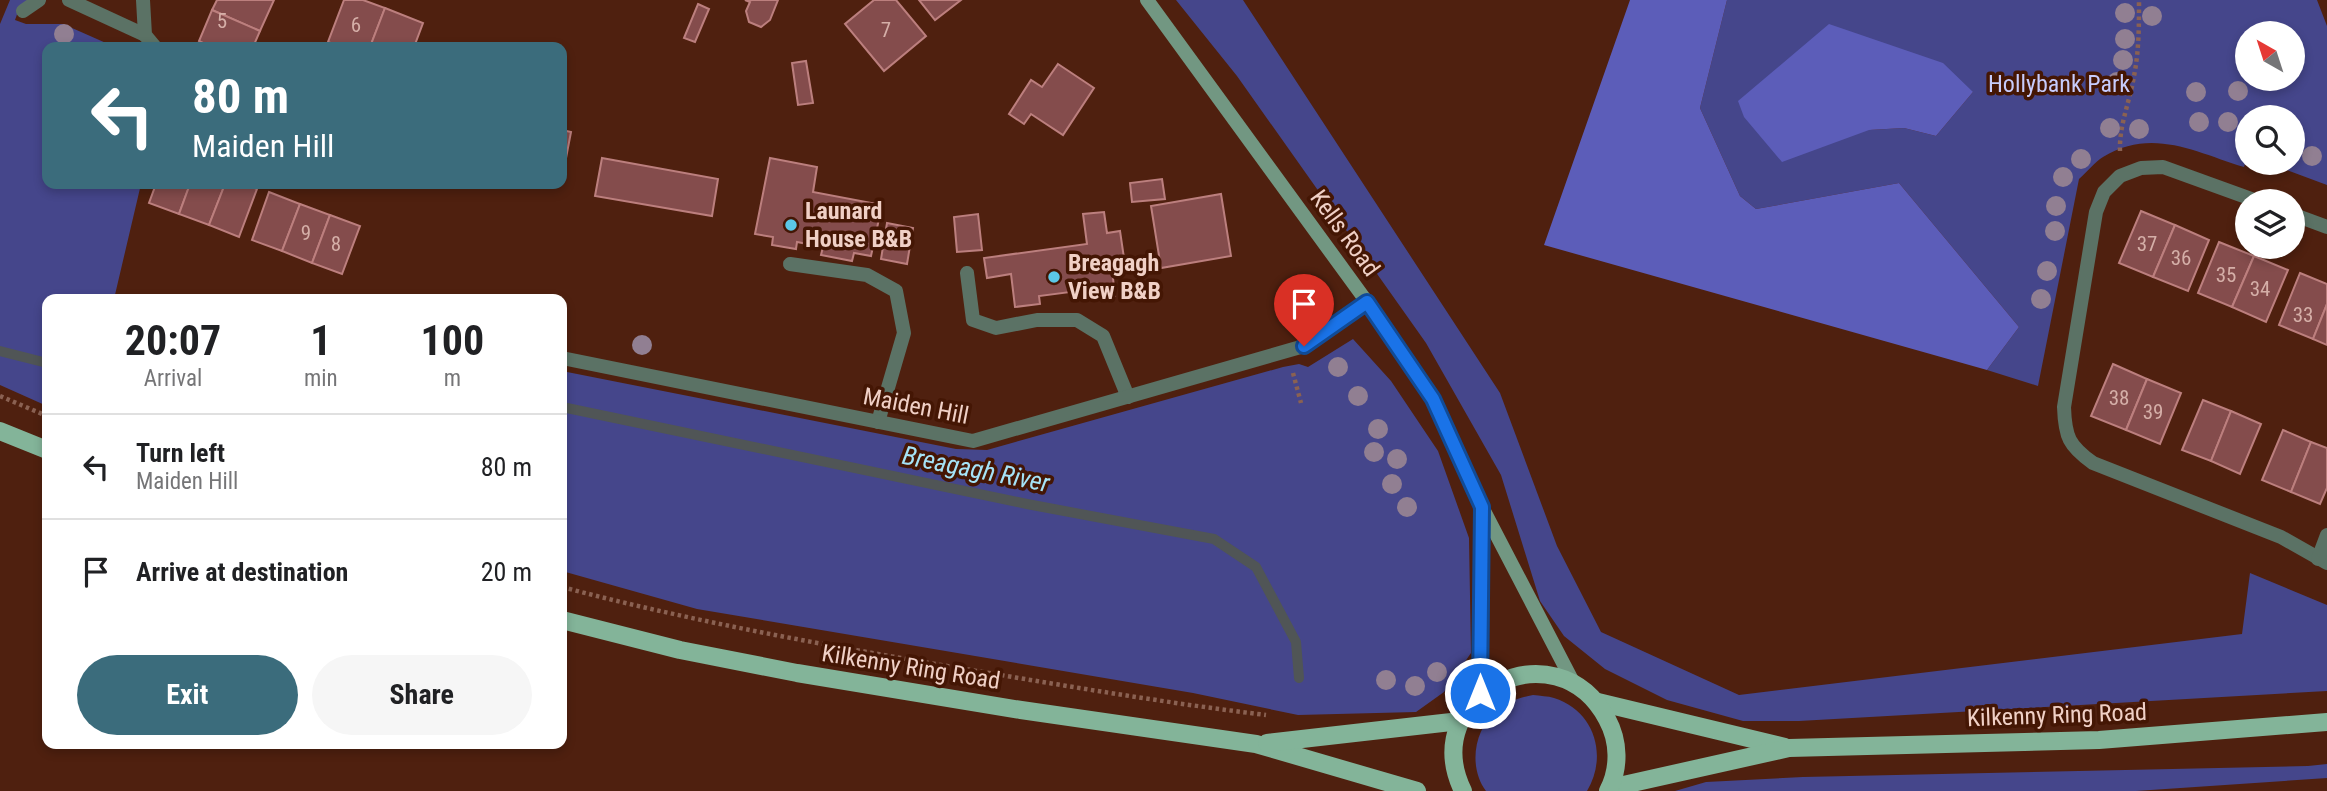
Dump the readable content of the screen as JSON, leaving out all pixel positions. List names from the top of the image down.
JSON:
{
  "streets": {
    "main road": ["Kells Road", "Kilkenny Ring Road"],
    "street": ["Maiden Hill"]
  },
  "crossings": [
    ["Kells Road", "Maiden Hill"]
  ],
  "water": ["Breagagh River"],
  "parks": ["Hollybank Park"],
  "places": ["Launard House B&B", "Breagagh View B&B"],
  "house_numbers": [
    "5",
    "6",
    "7",
    "9",
    "8",
    "37",
    "36",
    "35",
    "34",
    "33",
    "38",
    "39"
  ],
  "north": "top left",
  "page": {
    "turn": ["80 m", "Maiden Hill"],
    "eta": [
      "20:07",
      "Arrival",
      "1",
      "min",
      "100",
      "m"
    ],
    "list": [
      {
        "name": "Turn left",
        "note": "Maiden Hill",
        "value": "80 m"
      },
      {
        "name": "Arrive at destination",
        "value": "20 m"
      }
    ],
    "buttons": ["Exit", "Share"]
  }
}
